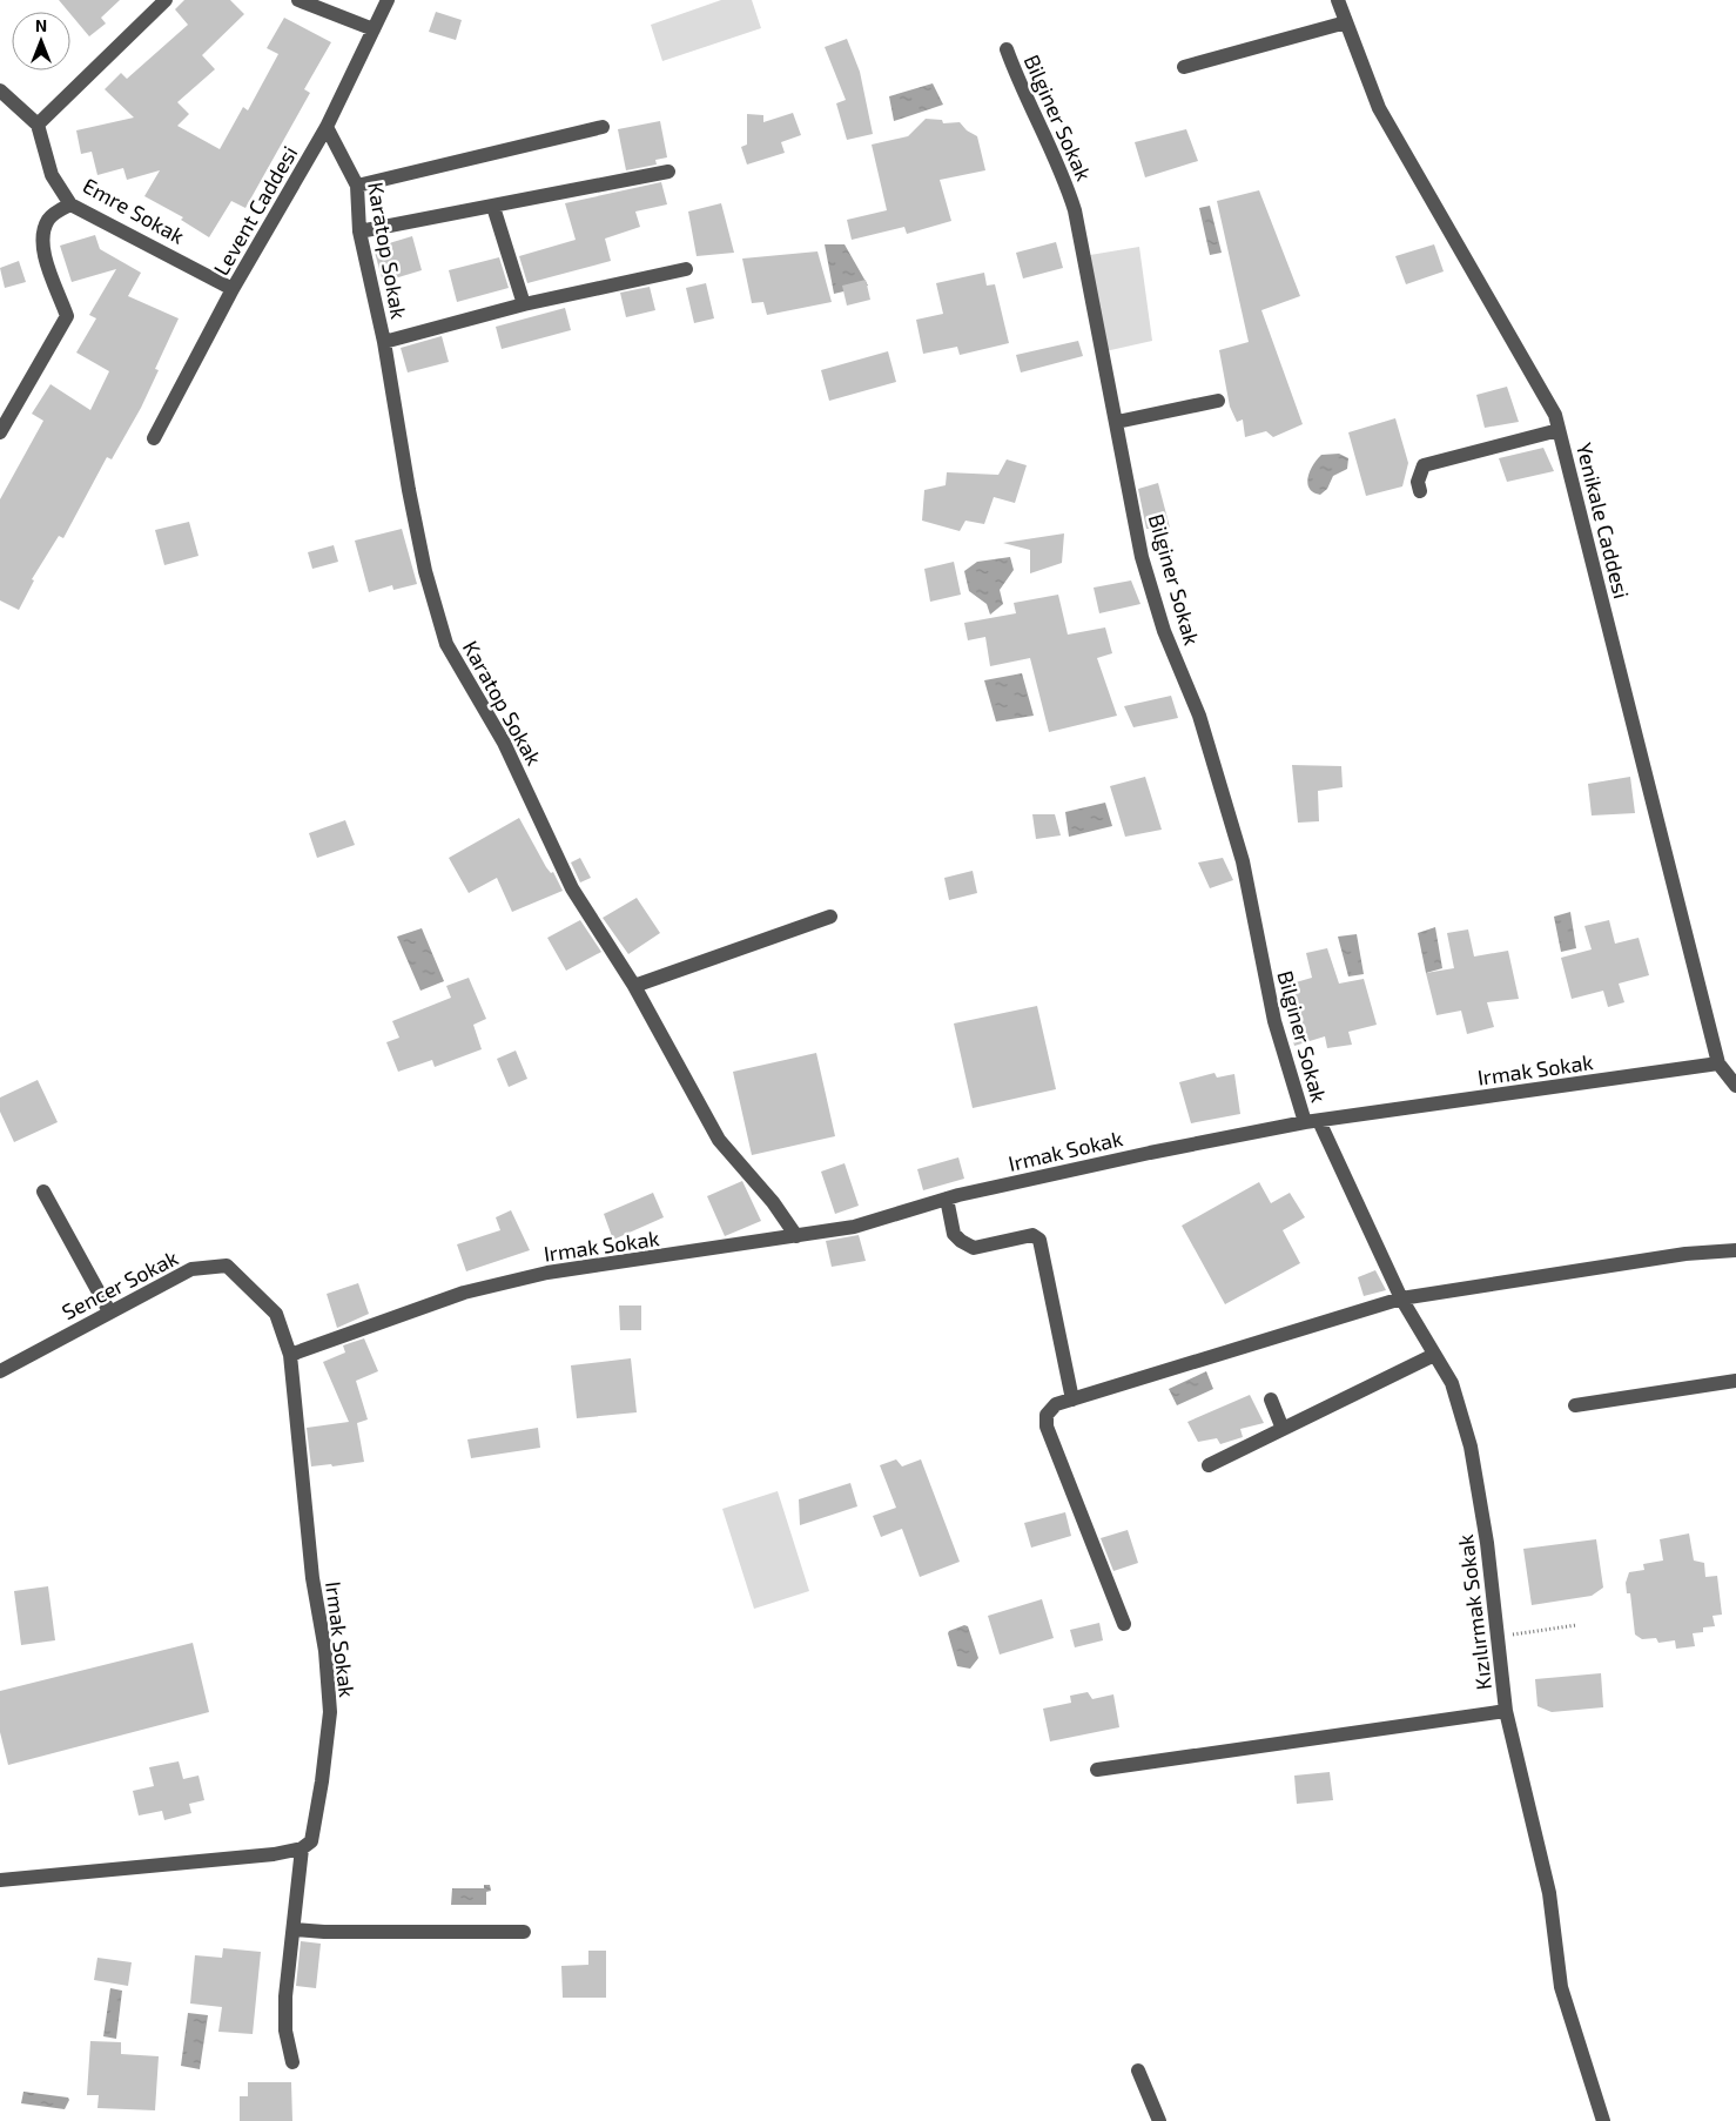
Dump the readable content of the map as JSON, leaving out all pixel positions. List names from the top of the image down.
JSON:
{
  "streets": {
    "street": [
      "Bilginer Sokak",
      "Emre Sokak",
      "Levent Caddesi",
      "Karatop Sokak",
      "Yenikale Caddesi",
      "Irmak Sokak",
      "Sencer Sokak",
      "Kızılırmak Sokak"
    ]
  },
  "crossings": [
    ["Bilginer Sokak", "Irmak Sokak"],
    ["Bilginer Sokak", "Kızılırmak Sokak"],
    ["Emre Sokak", "Levent Caddesi"],
    ["Levent Caddesi", "Karatop Sokak"],
    ["Karatop Sokak", "Irmak Sokak"],
    ["Yenikale Caddesi", "Irmak Sokak"],
    ["Irmak Sokak", "Sencer Sokak"],
    ["Irmak Sokak", "Kızılırmak Sokak"]
  ],
  "north": "top"
}
